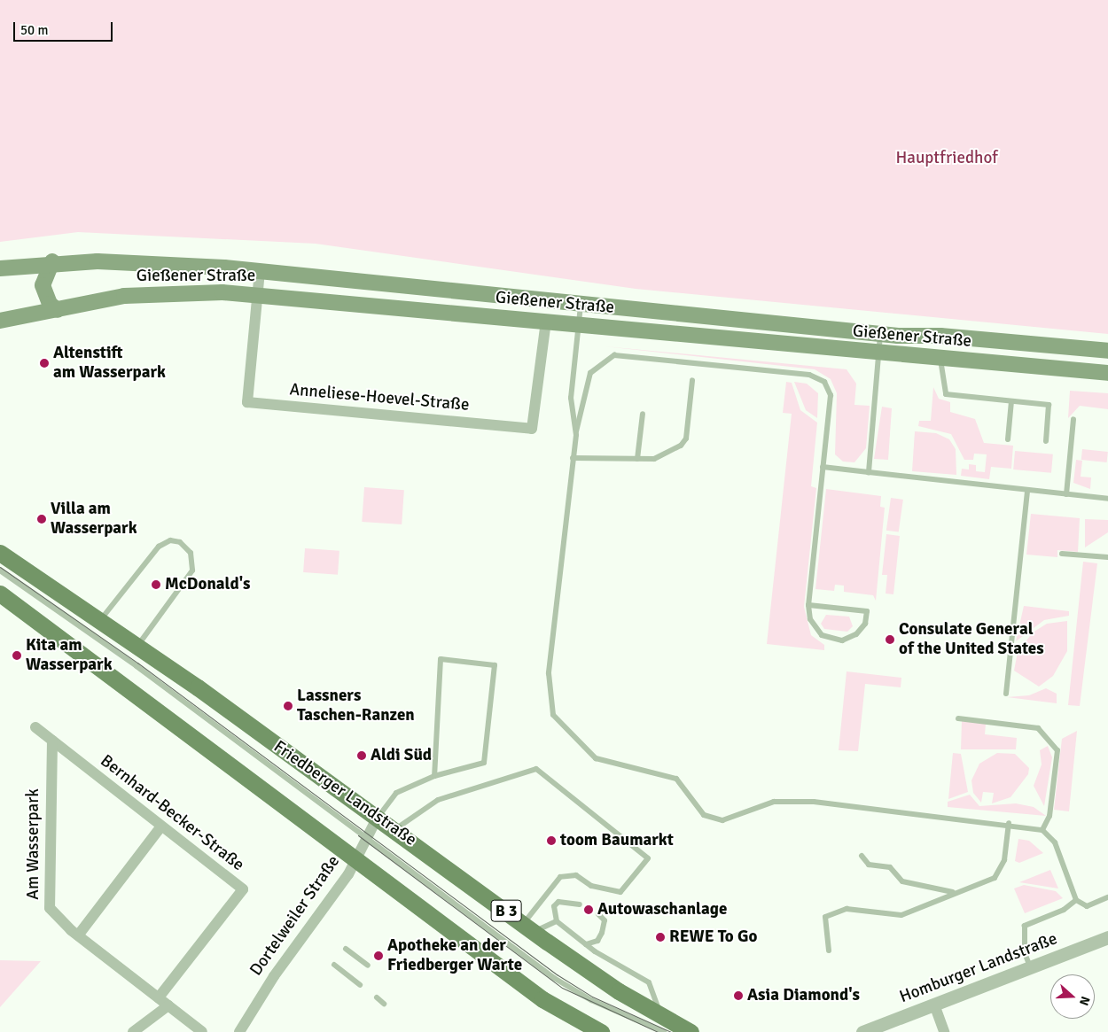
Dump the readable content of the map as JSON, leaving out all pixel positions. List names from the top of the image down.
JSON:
{
  "streets": {
    "main road": ["Gießener Straße", "Friedberger Landstraße", "B 3"],
    "street": [
      "Anneliese-Hoevel-Straße",
      "Bernhard-Becker-Straße",
      "Am Wasserpark",
      "Dortelweiler Straße",
      "Homburger Landstraße"
    ]
  },
  "crossings": [
    ["Gießener Straße", "Anneliese-Hoevel-Straße"],
    ["Friedberger Landstraße", "Dortelweiler Straße"],
    ["Bernhard-Becker-Straße", "Am Wasserpark"]
  ],
  "parks": ["Hauptfriedhof"],
  "places": [
    "Altenstift am Wasserpark",
    "Villa am Wasserpark",
    "McDonald's",
    "Consulate General of the United States",
    "Kita am Wasserpark",
    "Lassners Taschen-Ranzen",
    "Aldi Süd",
    "toom Baumarkt",
    "Autowaschanlage",
    "REWE To Go",
    "Apotheke an der Friedberger Warte",
    "Asia Diamond's"
  ],
  "scale_bar": "50 m",
  "north": "right"
}
